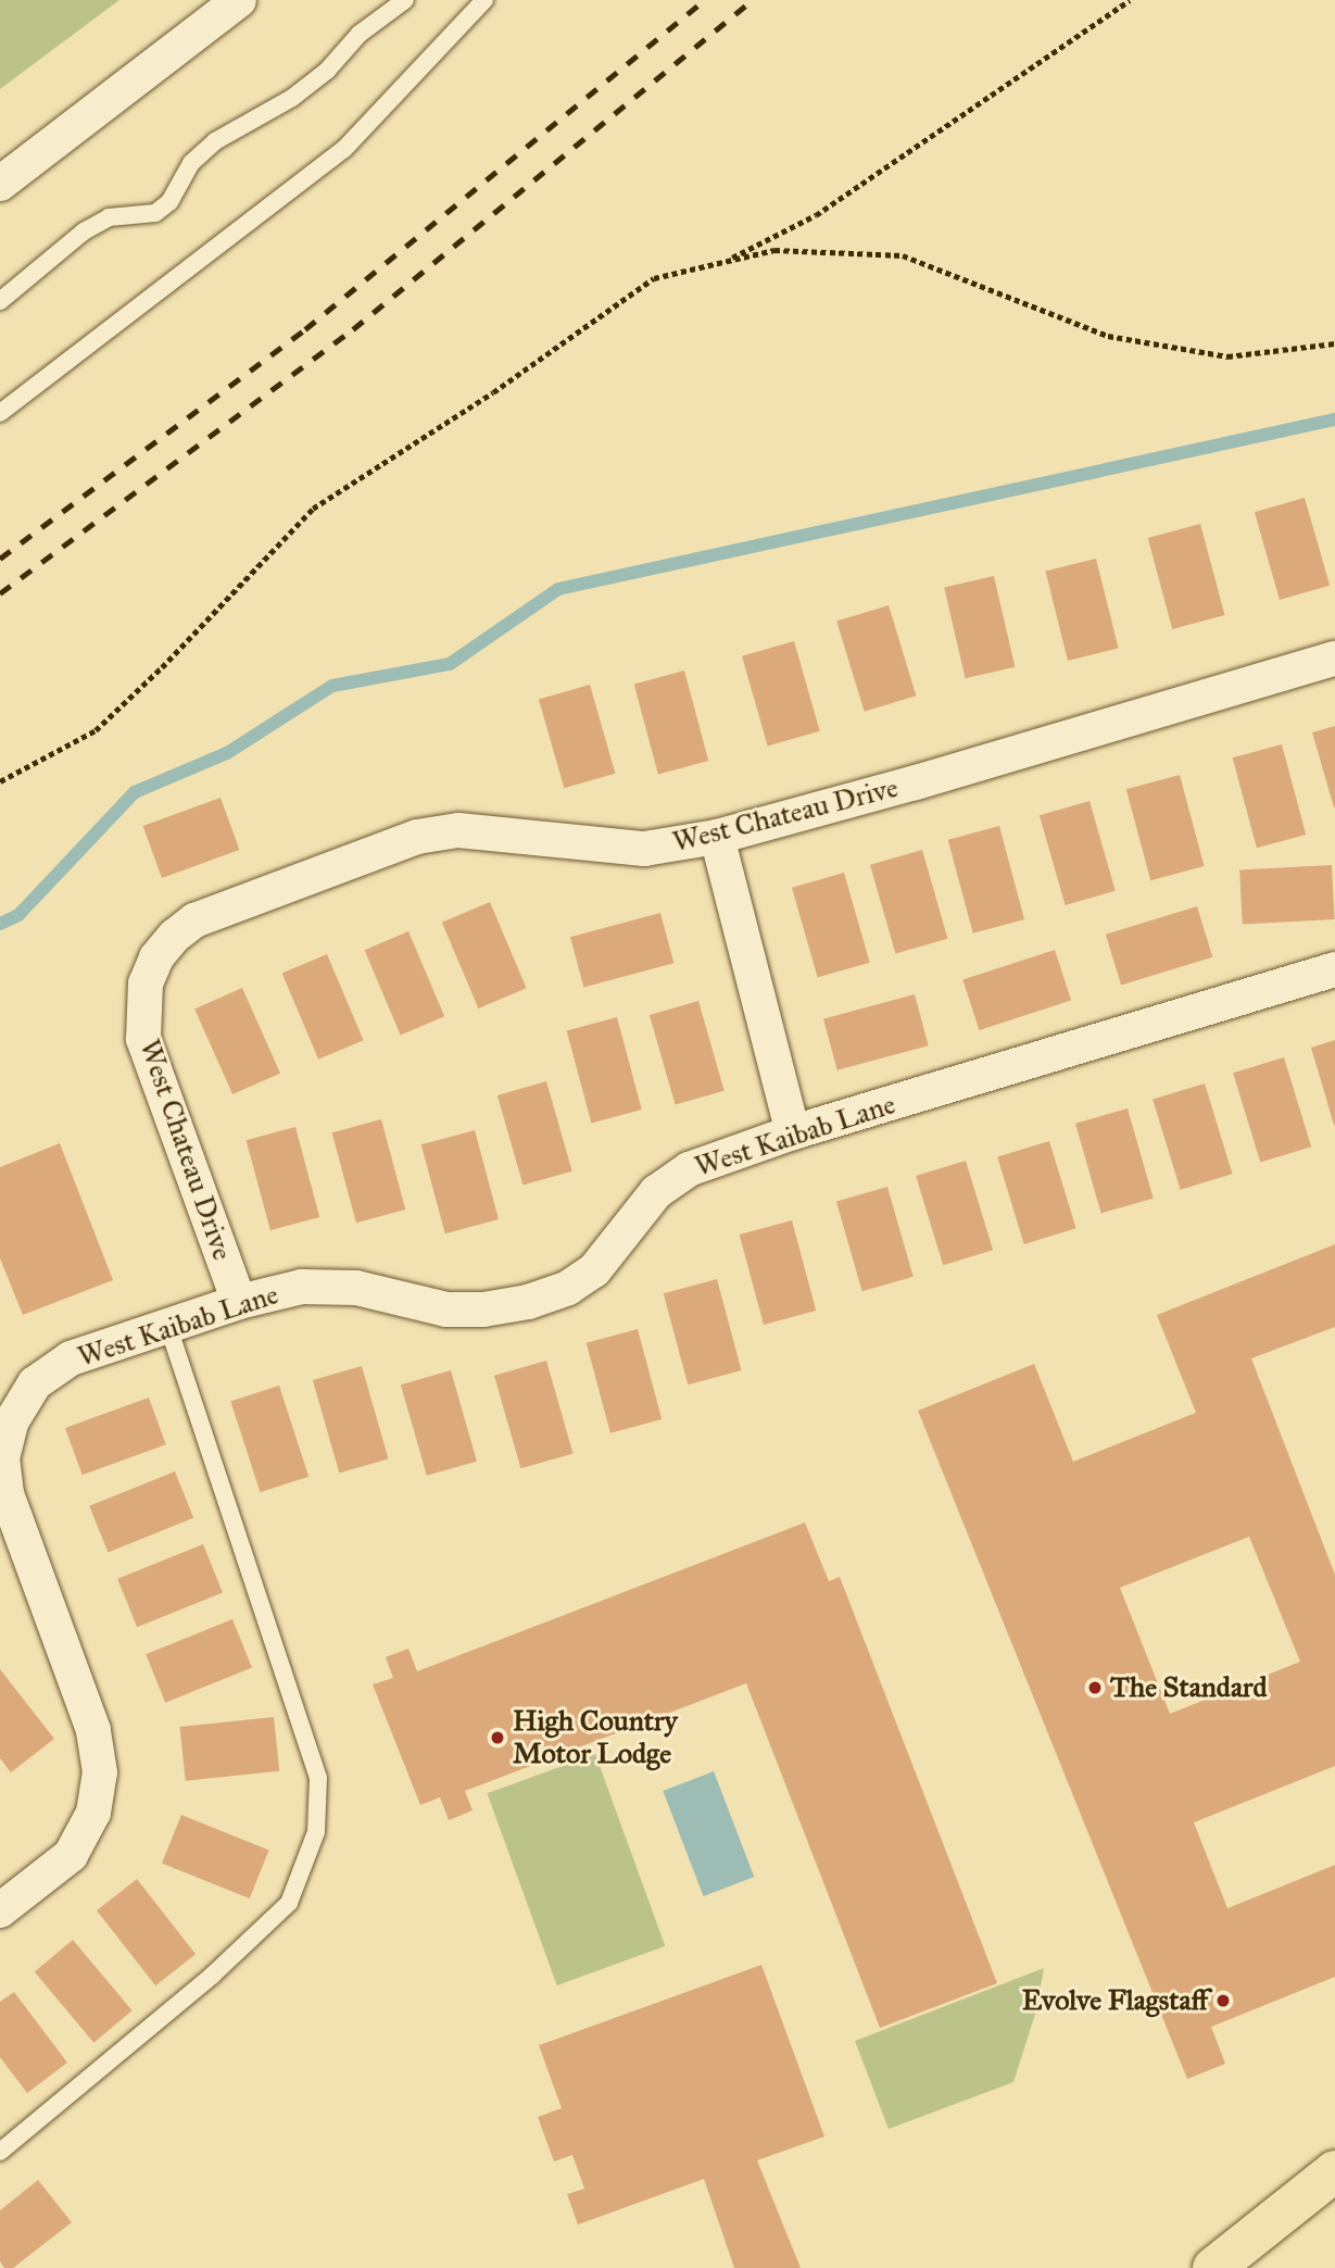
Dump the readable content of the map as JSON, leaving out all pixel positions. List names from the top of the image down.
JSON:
{
  "streets": {
    "street": ["West Chateau Drive", "West Kaibab Lane"]
  },
  "crossings": [
    ["West Chateau Drive", "West Kaibab Lane"]
  ],
  "places": ["The Standard", "High Country Motor Lodge", "Evolve Flagstaff"]
}
